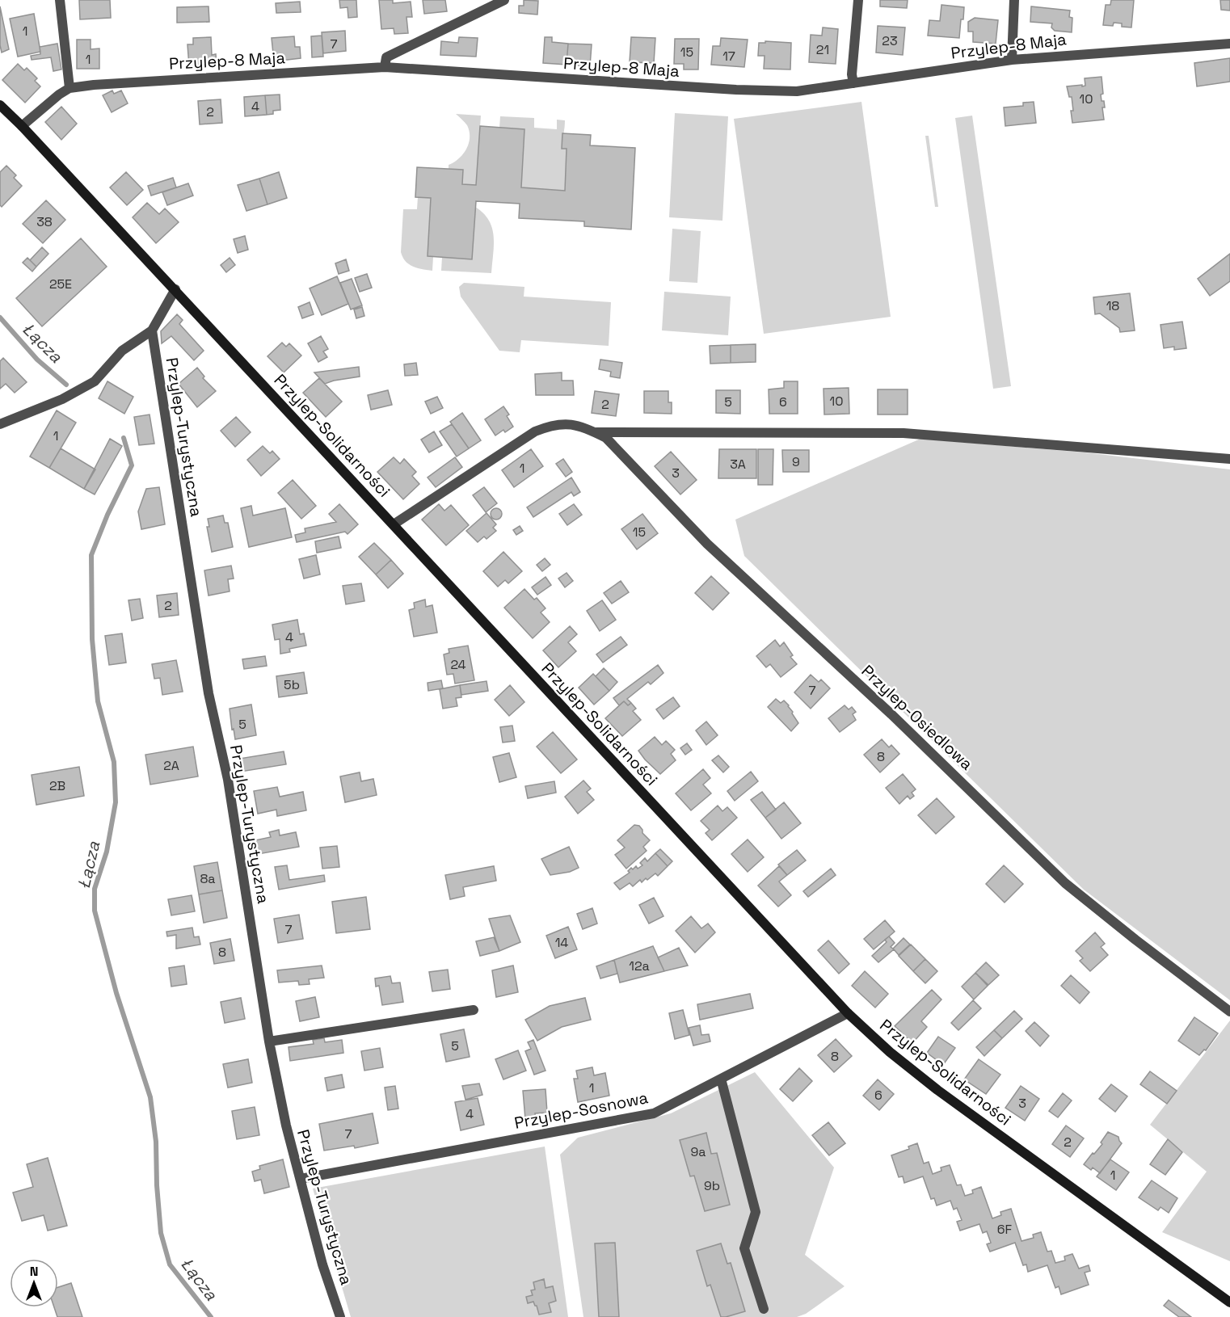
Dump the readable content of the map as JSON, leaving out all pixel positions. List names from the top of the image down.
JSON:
{
  "streets": {
    "main road": ["Przylep-Solidarności"],
    "street": [
      "Przylep-8 Maja",
      "Przylep-Turystyczna",
      "Przylep-Osiedlowa",
      "Przylep-Sosnowa"
    ]
  },
  "crossings": [
    ["Przylep-8 Maja", "Przylep-Solidarności"],
    ["Przylep-Solidarności", "Przylep-Osiedlowa"],
    ["Przylep-Solidarności", "Przylep-Sosnowa"],
    ["Przylep-Turystyczna", "Przylep-Sosnowa"]
  ],
  "water": ["Łącza"],
  "house_numbers": [
    "1",
    "23",
    "7",
    "21",
    "15",
    "17",
    "1",
    "10",
    "4",
    "2",
    "38",
    "25E",
    "18",
    "10",
    "5",
    "6",
    "2",
    "1",
    "9",
    "3A",
    "1",
    "3",
    "15",
    "2",
    "4",
    "24",
    "5b",
    "7",
    "5",
    "8",
    "2A",
    "2B",
    "8a",
    "7",
    "14",
    "8",
    "12a",
    "5",
    "8",
    "1",
    "6",
    "3",
    "4",
    "7",
    "2",
    "9a",
    "1",
    "9b",
    "6F"
  ],
  "north": "top"
}
